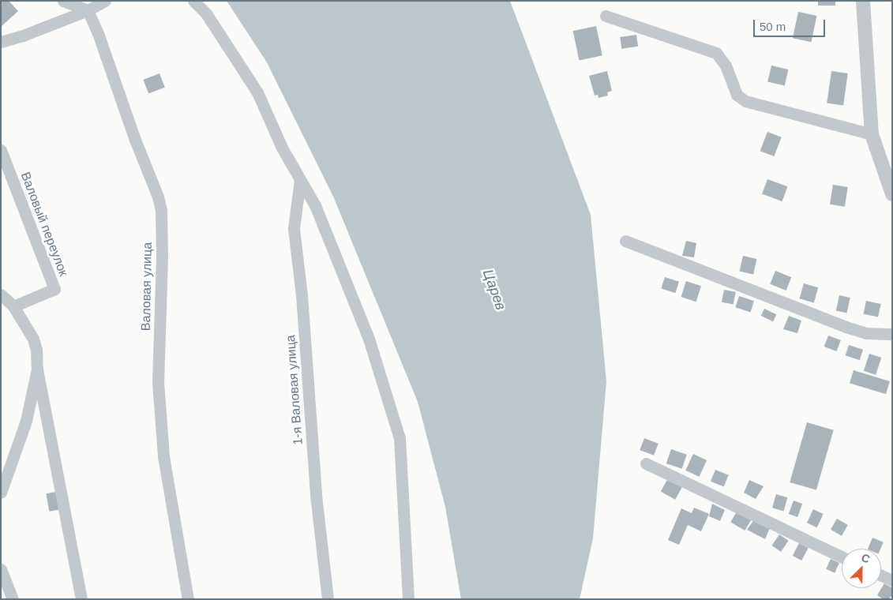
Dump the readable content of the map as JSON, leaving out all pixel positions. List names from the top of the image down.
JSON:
{
  "streets": {
    "street": ["Валовый переулок", "Валовая улица", "1-я Валовая улица"]
  },
  "water": ["Царев"],
  "scale_bar": "50 m",
  "north": "top right"
}
